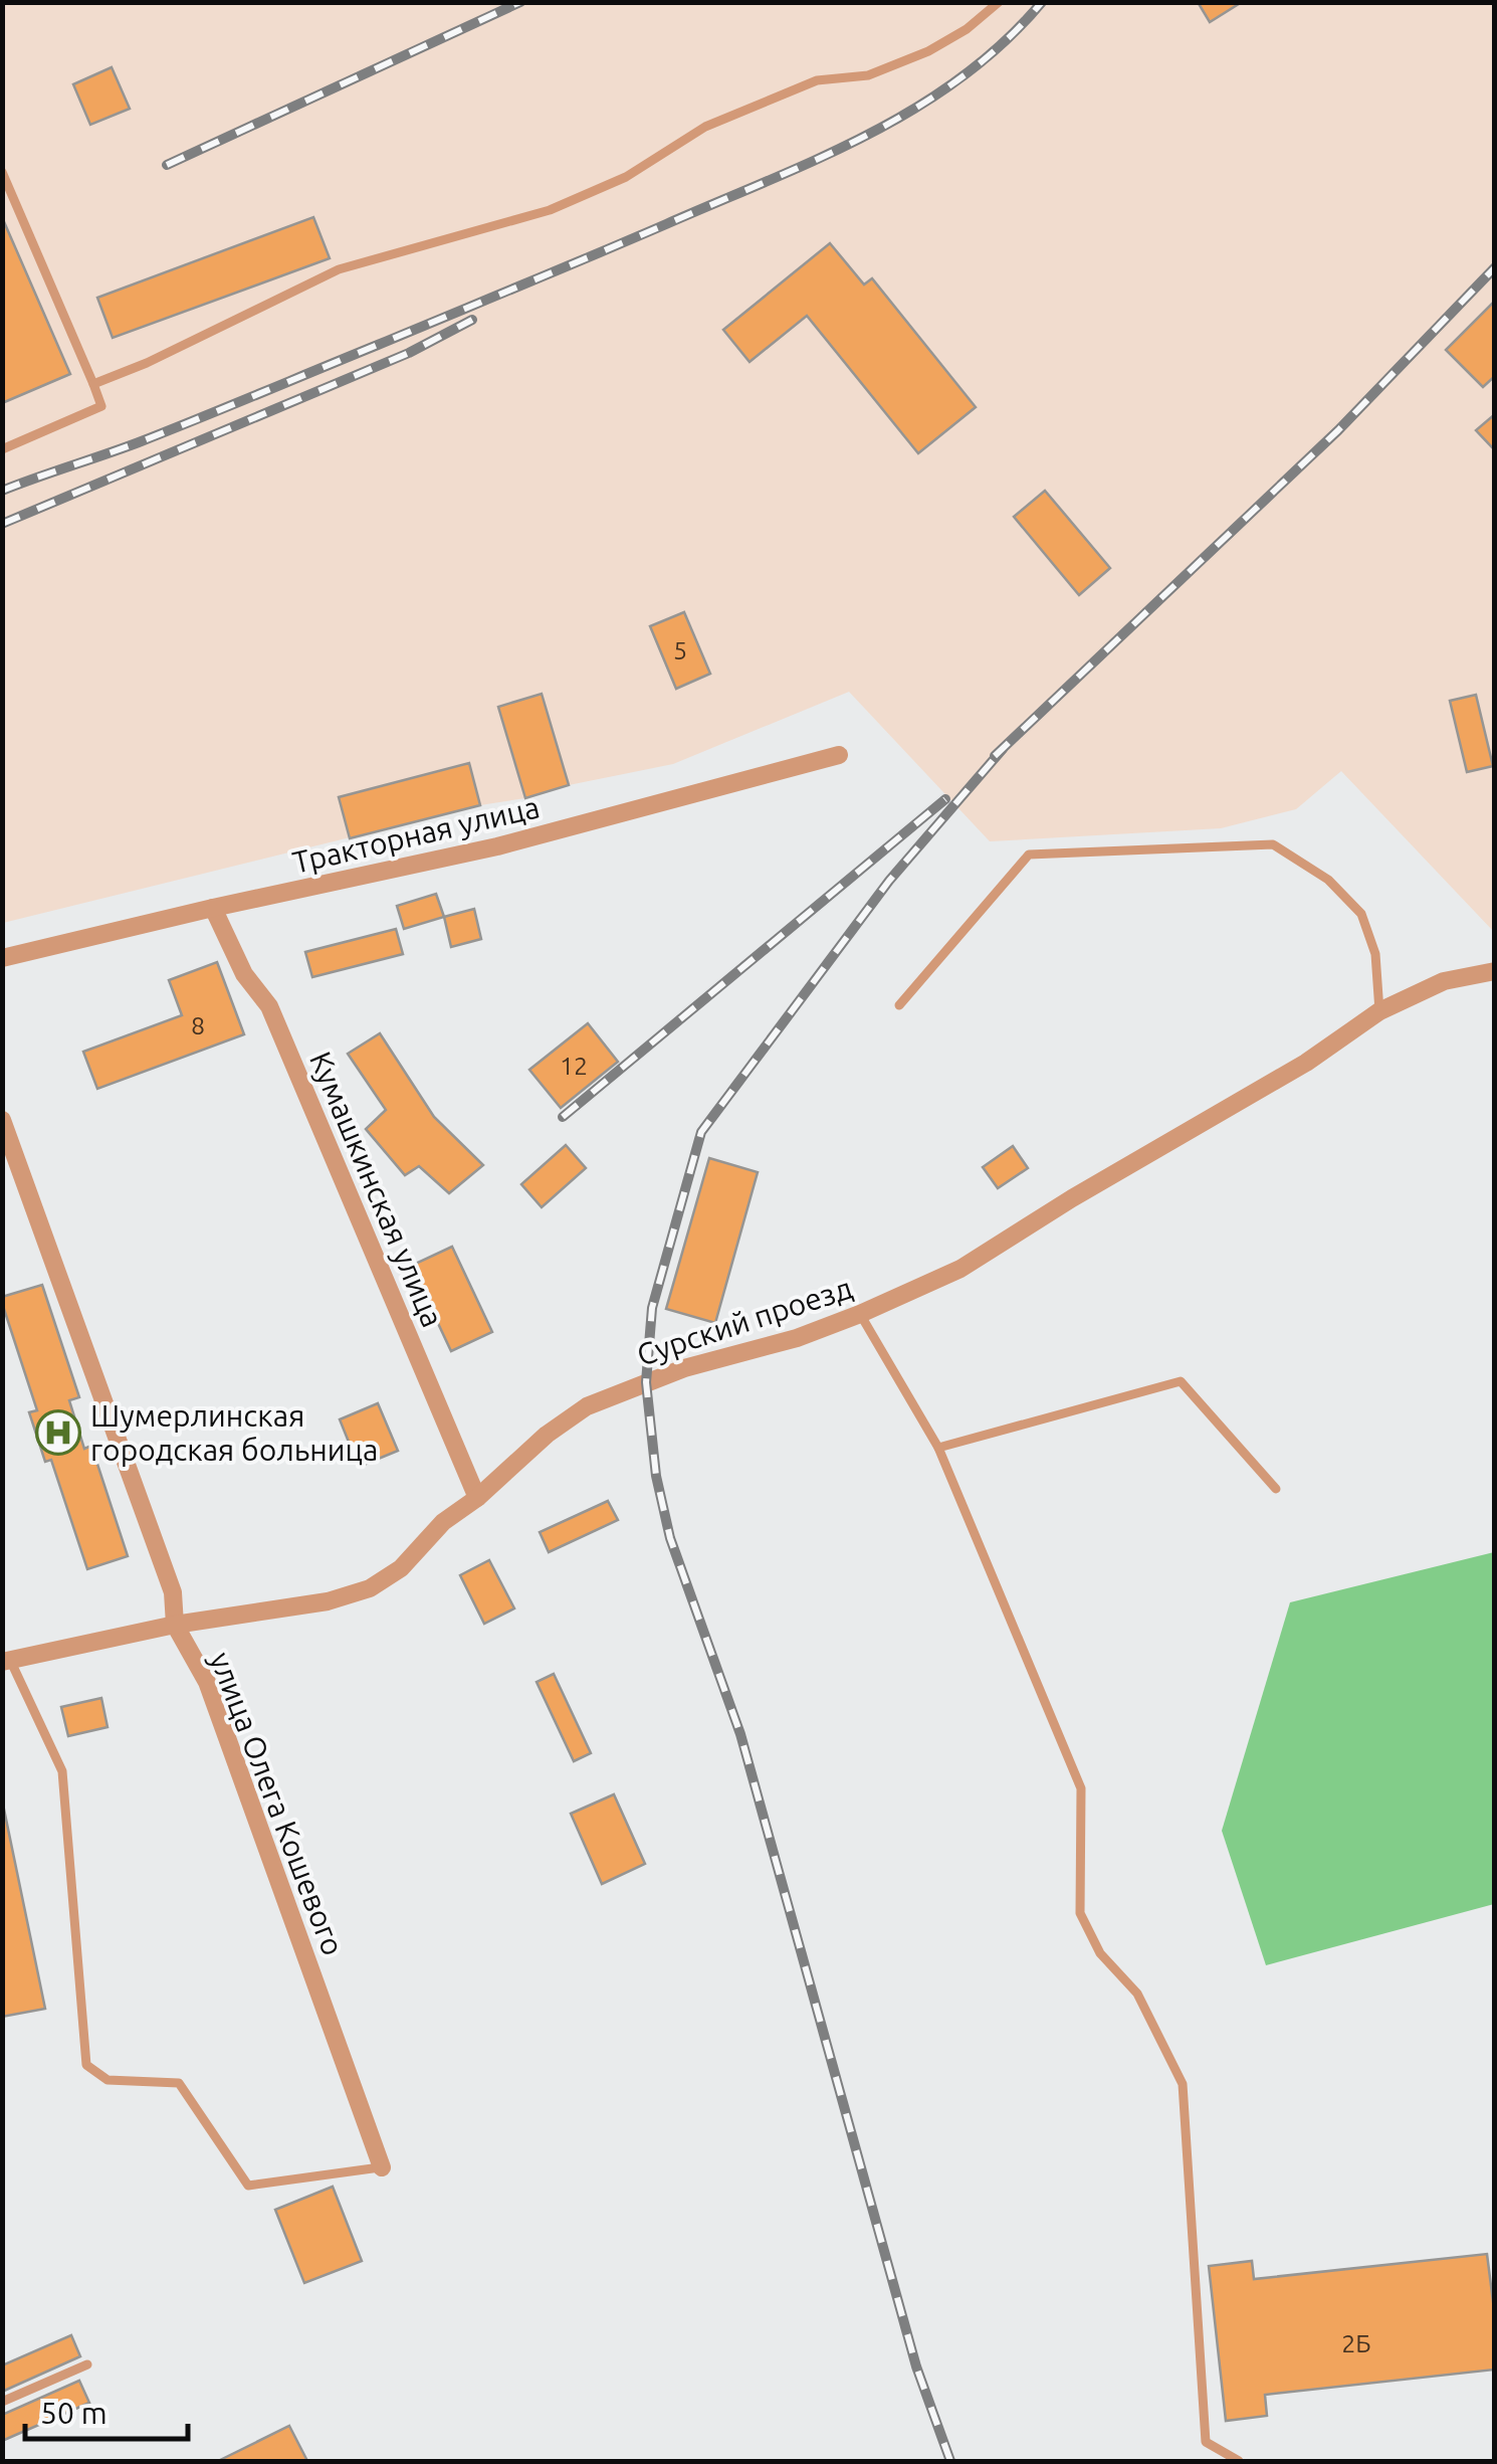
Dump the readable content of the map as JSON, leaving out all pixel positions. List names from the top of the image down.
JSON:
{
  "streets": {
    "street": [
      "Тракторная улица",
      "Кумашкинская улица",
      "Сурский проезд",
      "улица Олега Кошевого"
    ]
  },
  "crossings": [
    ["Тракторная улица", "Кумашкинская улица"],
    ["Кумашкинская улица", "Сурский проезд"],
    ["Сурский проезд", "улица Олега Кошевого"]
  ],
  "places": {
    "hospital": ["Шумерлинская городская больница"]
  },
  "house_numbers": [
    "5",
    "8",
    "12",
    "2Б"
  ],
  "scale_bar": "50 m"
}
